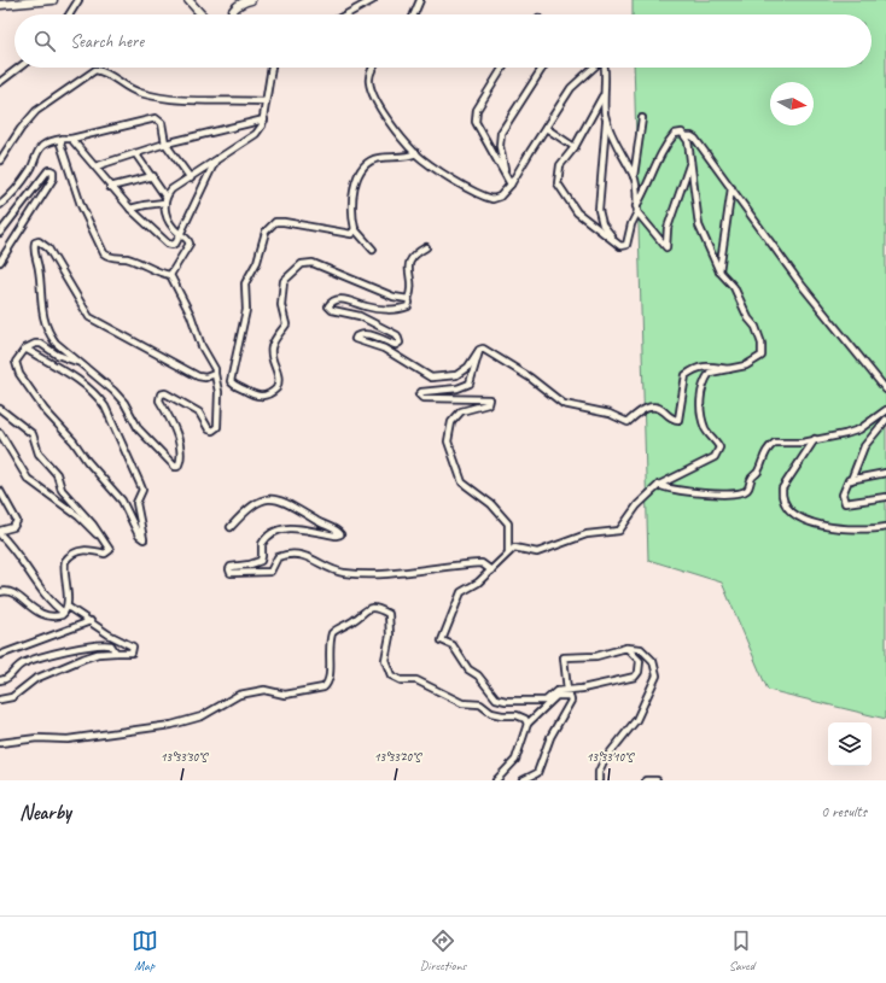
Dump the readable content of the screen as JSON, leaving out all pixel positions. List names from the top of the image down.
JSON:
{
  "north": "right",
  "page": {
    "search": "Search here",
    "heading": ["Nearby", "0 results"],
    "nav": ["Map", "Directions", "Saved"]
  },
  "coordinates": ["13°33'30\"S", "13°33'20\"S", "13°33'10\"S"]
}
